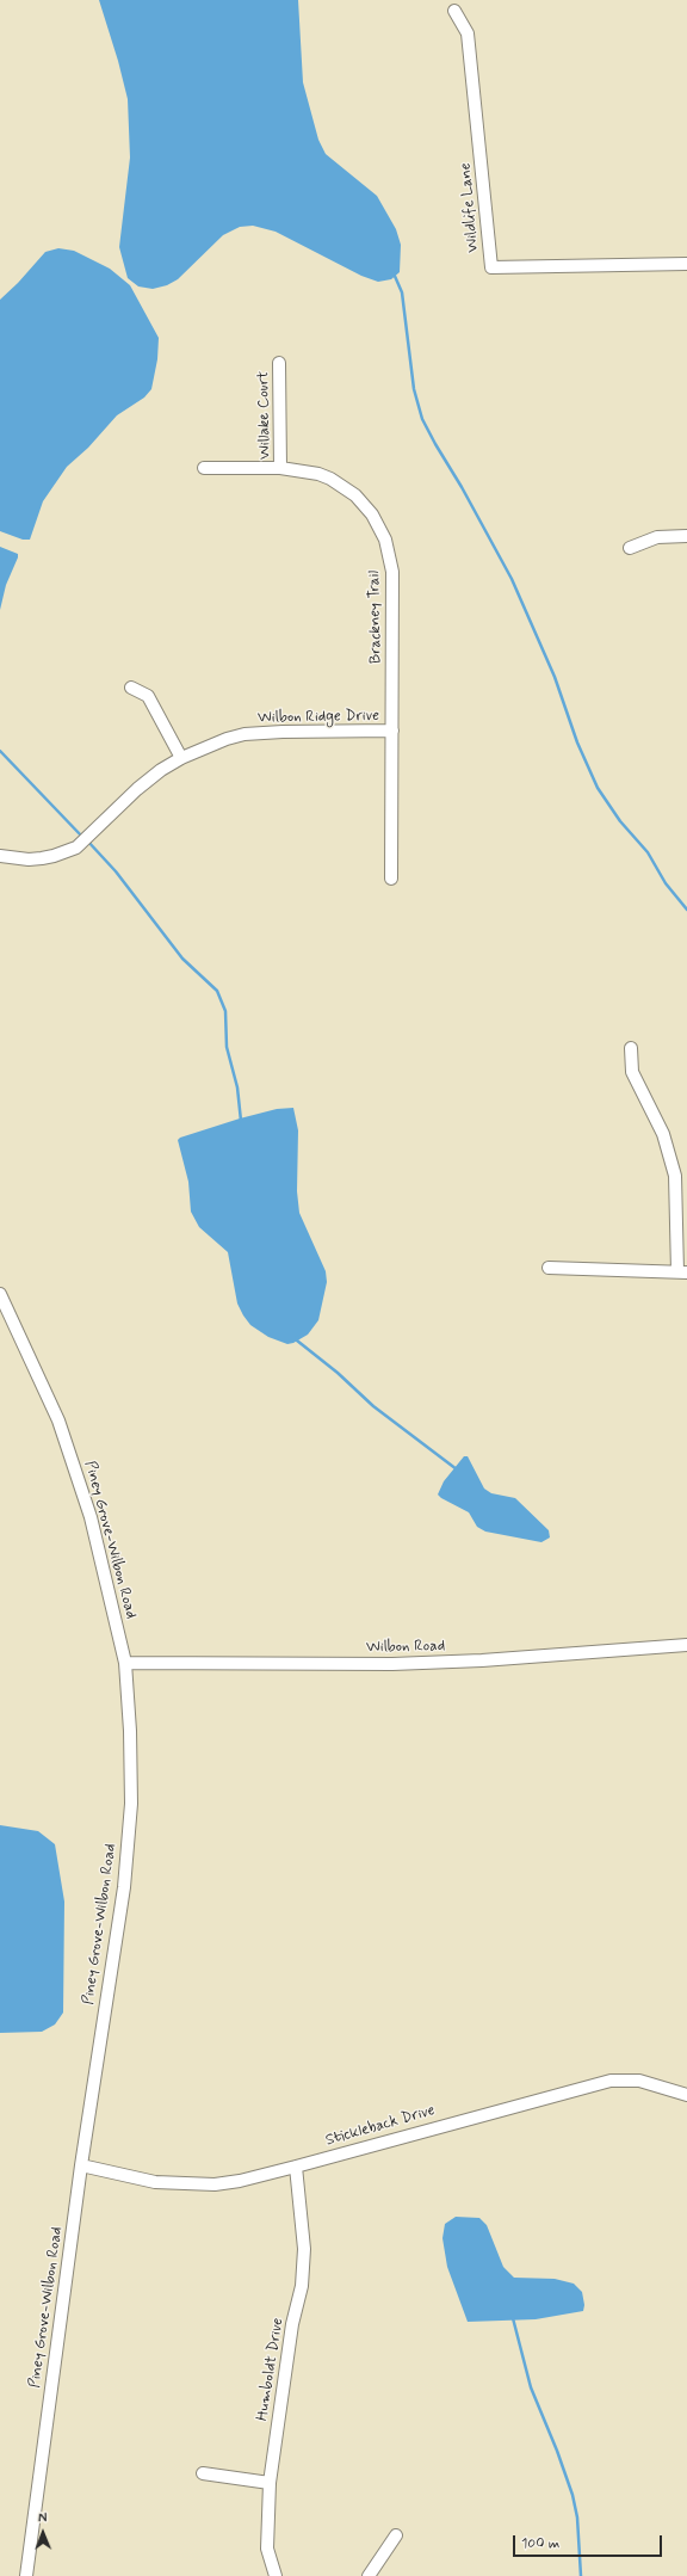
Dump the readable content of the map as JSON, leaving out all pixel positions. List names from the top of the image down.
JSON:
{
  "streets": {
    "street": [
      "Wildlife Lane",
      "Willake Court",
      "Brackney Trail",
      "Wilbon Ridge Drive",
      "Piney Grove-Wilbon Road",
      "Wilbon Road",
      "Stickleback Drive",
      "Humboldt Drive"
    ]
  },
  "crossings": [
    ["Willake Court", "Brackney Trail"],
    ["Brackney Trail", "Wilbon Ridge Drive"],
    ["Piney Grove-Wilbon Road", "Wilbon Road"],
    ["Piney Grove-Wilbon Road", "Stickleback Drive"],
    ["Stickleback Drive", "Humboldt Drive"]
  ],
  "scale_bar": "100 m",
  "north": "top"
}
